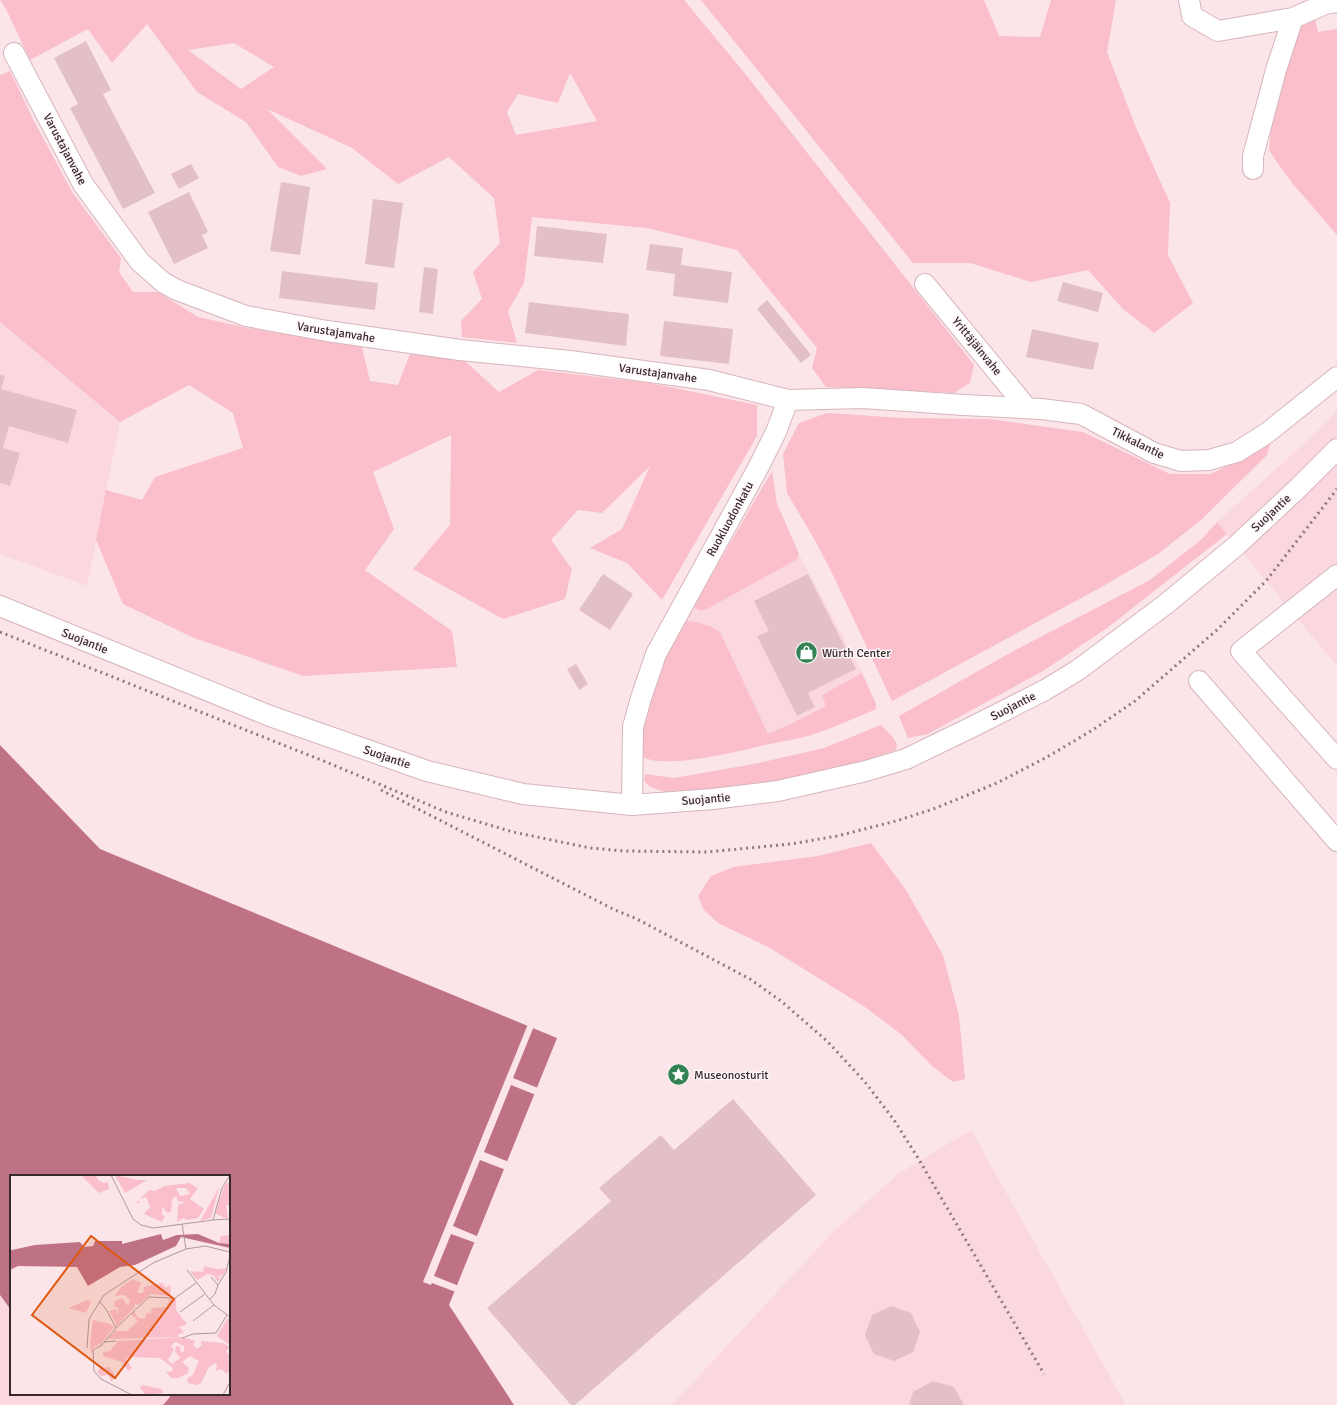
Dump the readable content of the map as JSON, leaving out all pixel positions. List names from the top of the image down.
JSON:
{
  "streets": {
    "street": [
      "Varustajanvahe",
      "Yrittäjäinvahe",
      "Tikkalantie",
      "Suojantie",
      "Ruokluodonkatu"
    ]
  },
  "crossings": [
    ["Varustajanvahe", "Tikkalantie"],
    ["Varustajanvahe", "Ruokluodonkatu"],
    ["Yrittäjäinvahe", "Tikkalantie"],
    ["Tikkalantie", "Ruokluodonkatu"],
    ["Suojantie", "Ruokluodonkatu"]
  ],
  "places": {
    "shop": ["Würth Center"],
    "place": ["Museonosturit"]
  }
}
